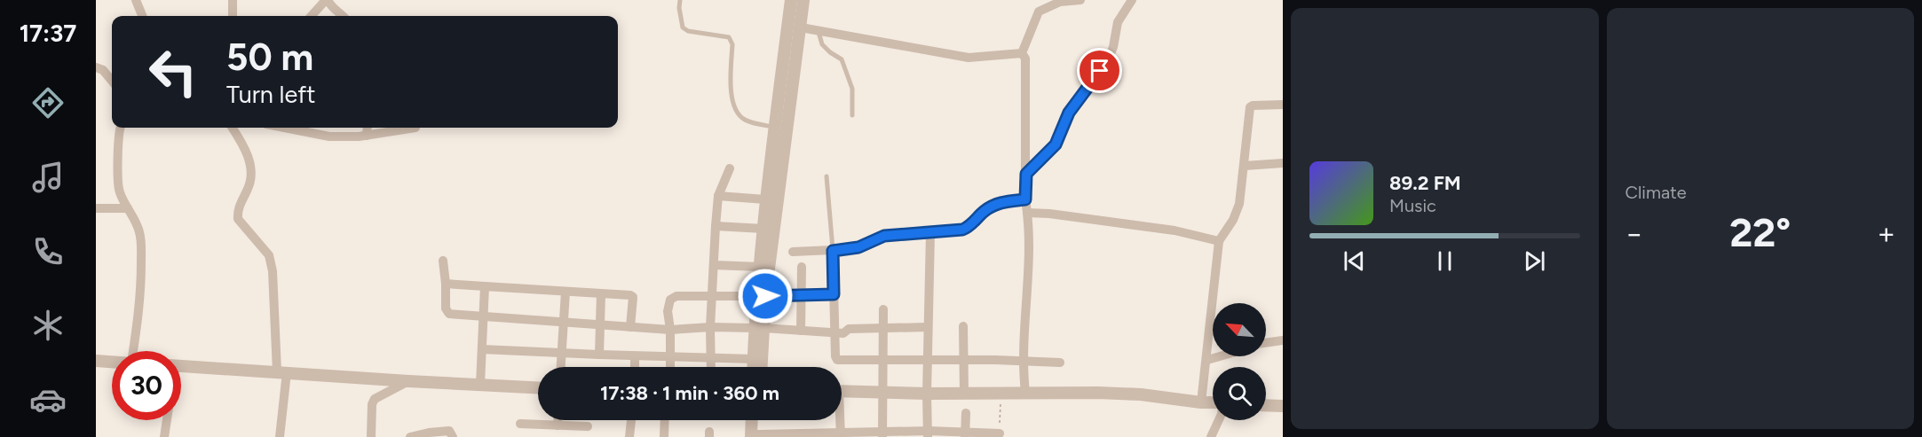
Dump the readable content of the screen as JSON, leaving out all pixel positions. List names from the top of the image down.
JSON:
{
  "north": "top left",
  "page": {
    "tabs": "17:37",
    "tile": "Climate",
    "turn": ["50 m", "Turn left"],
    "song": ["89.2 FM", "Music"],
    "heat": ["−", "22°", "+"],
    "limit": "30",
    "trip": "17:38 · 1 min · 360 m"
  }
}
